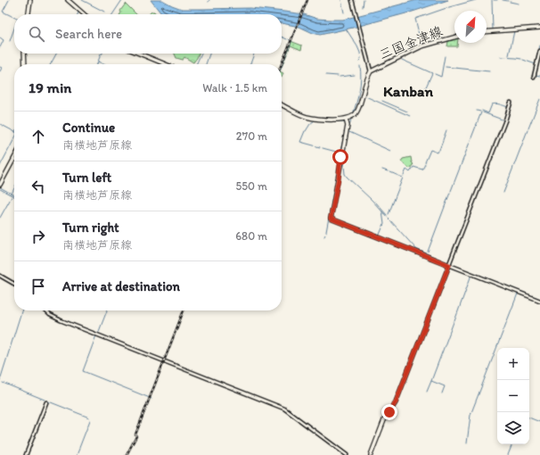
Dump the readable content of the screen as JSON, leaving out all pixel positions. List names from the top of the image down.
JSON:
{
  "streets": {
    "main road": ["三国金津線"]
  },
  "districts": ["Kanban"],
  "north": "top right",
  "page": {
    "search": "Search here",
    "heading": ["19 min", "Walk · 1.5 km"],
    "list": [
      ["Continue", "南横地芦原線", "270 m"],
      ["Turn left", "南横地芦原線", "550 m"],
      ["Turn right", "南横地芦原線", "680 m"],
      "Arrive at destination"
    ],
    "map_buttons": ["+", "−"]
  }
}
